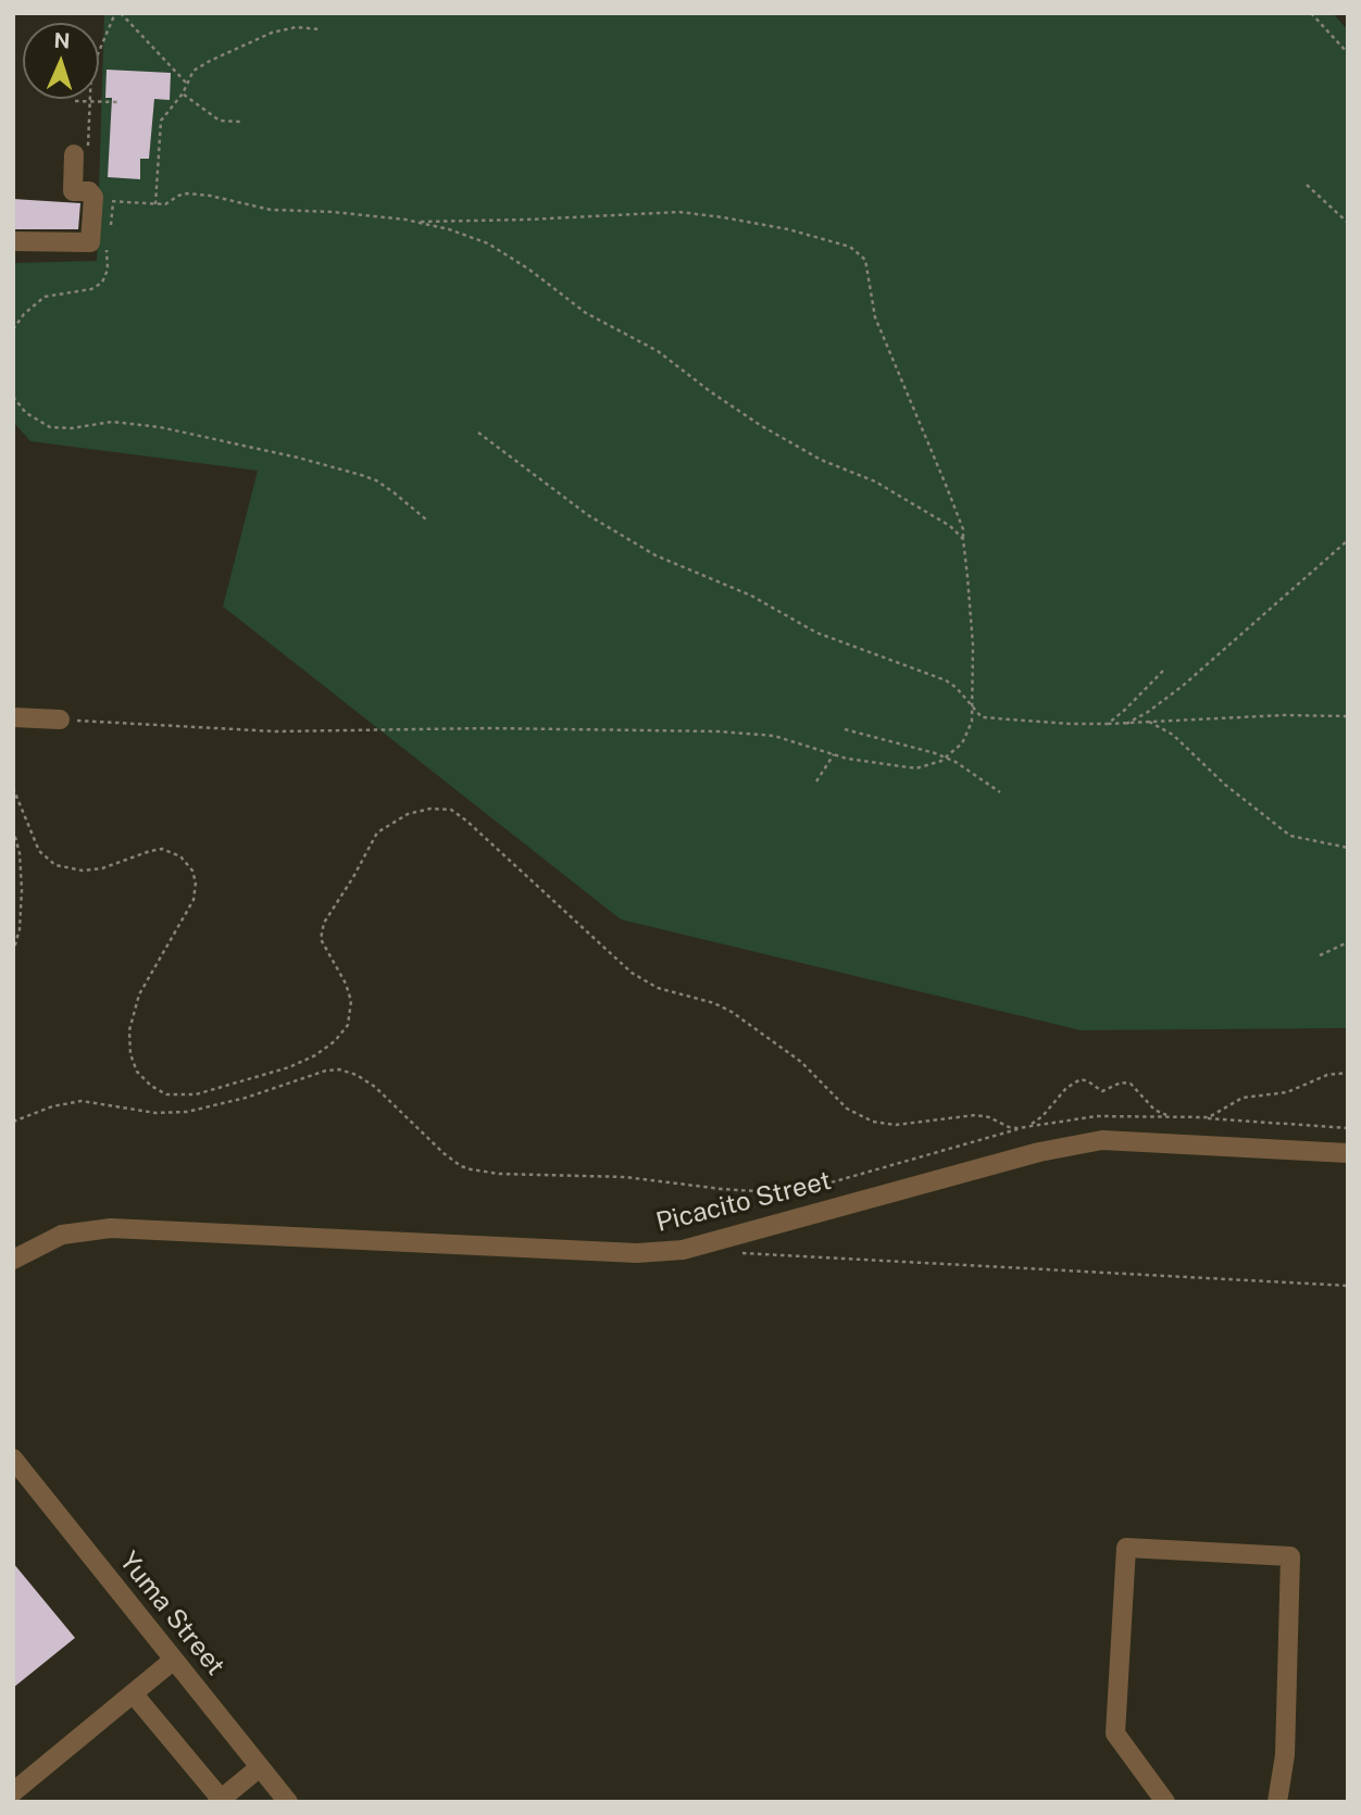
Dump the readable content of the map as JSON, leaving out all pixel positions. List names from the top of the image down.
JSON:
{
  "streets": {
    "street": ["Picacito Street", "Yuma Street"]
  },
  "north": "top"
}
